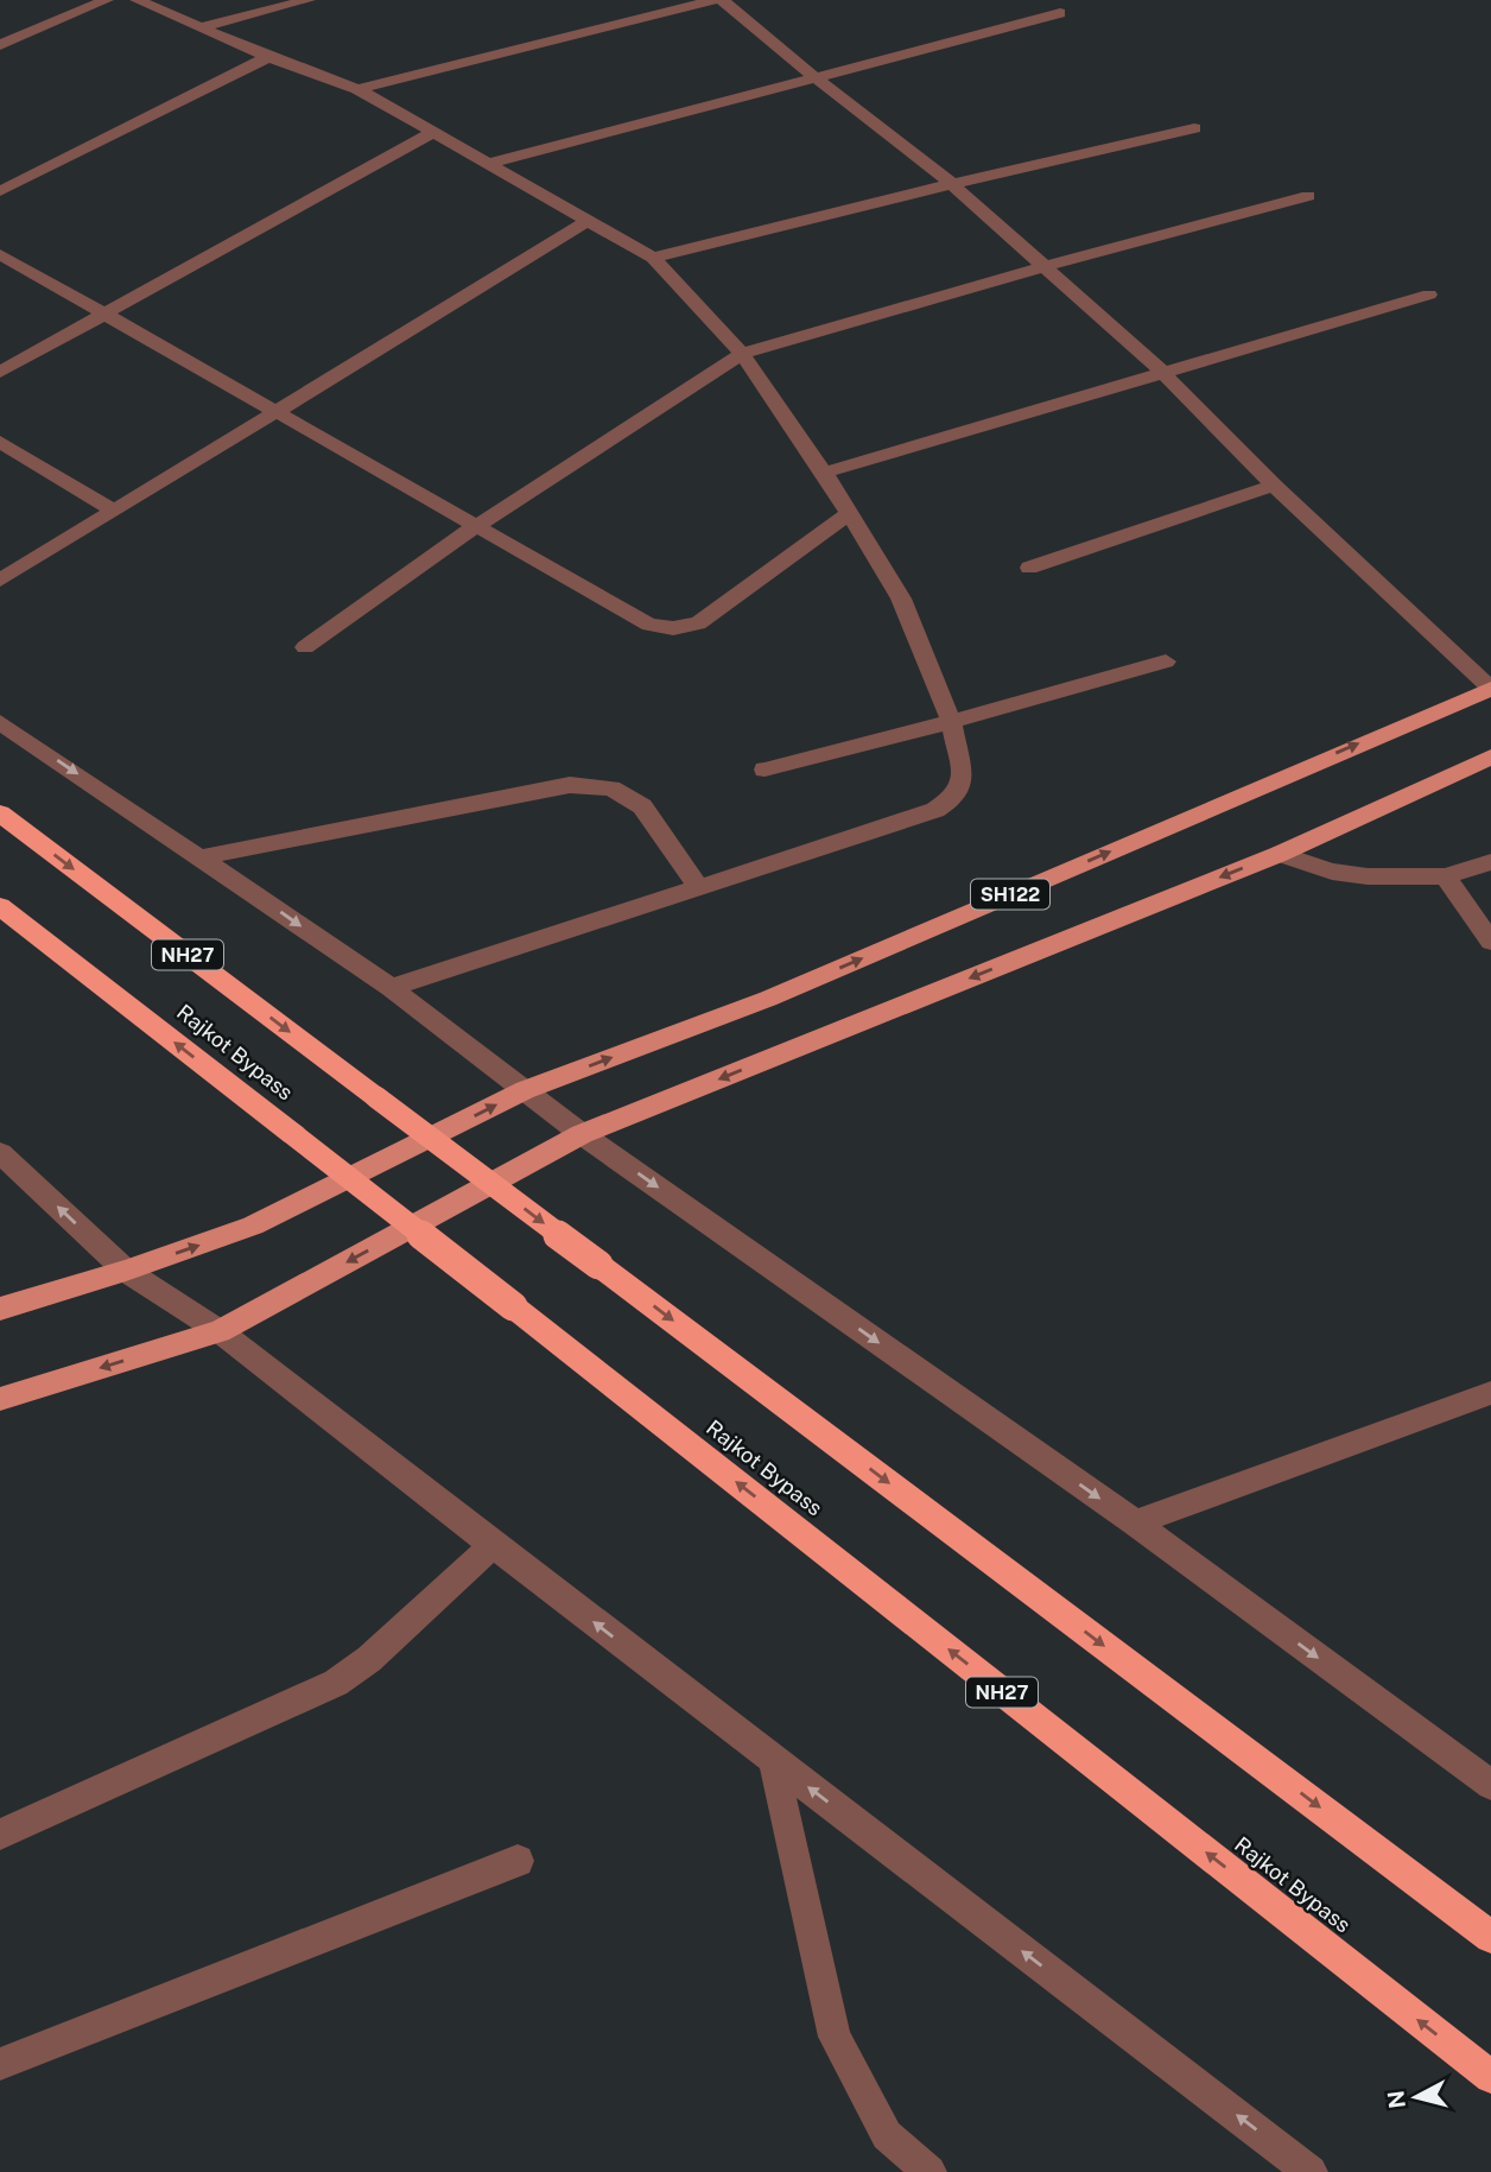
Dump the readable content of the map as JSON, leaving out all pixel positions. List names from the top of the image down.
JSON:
{
  "streets": {
    "highway": ["NH27", "Rajkot Bypass"],
    "main road": ["SH122"]
  },
  "north": "left"
}
